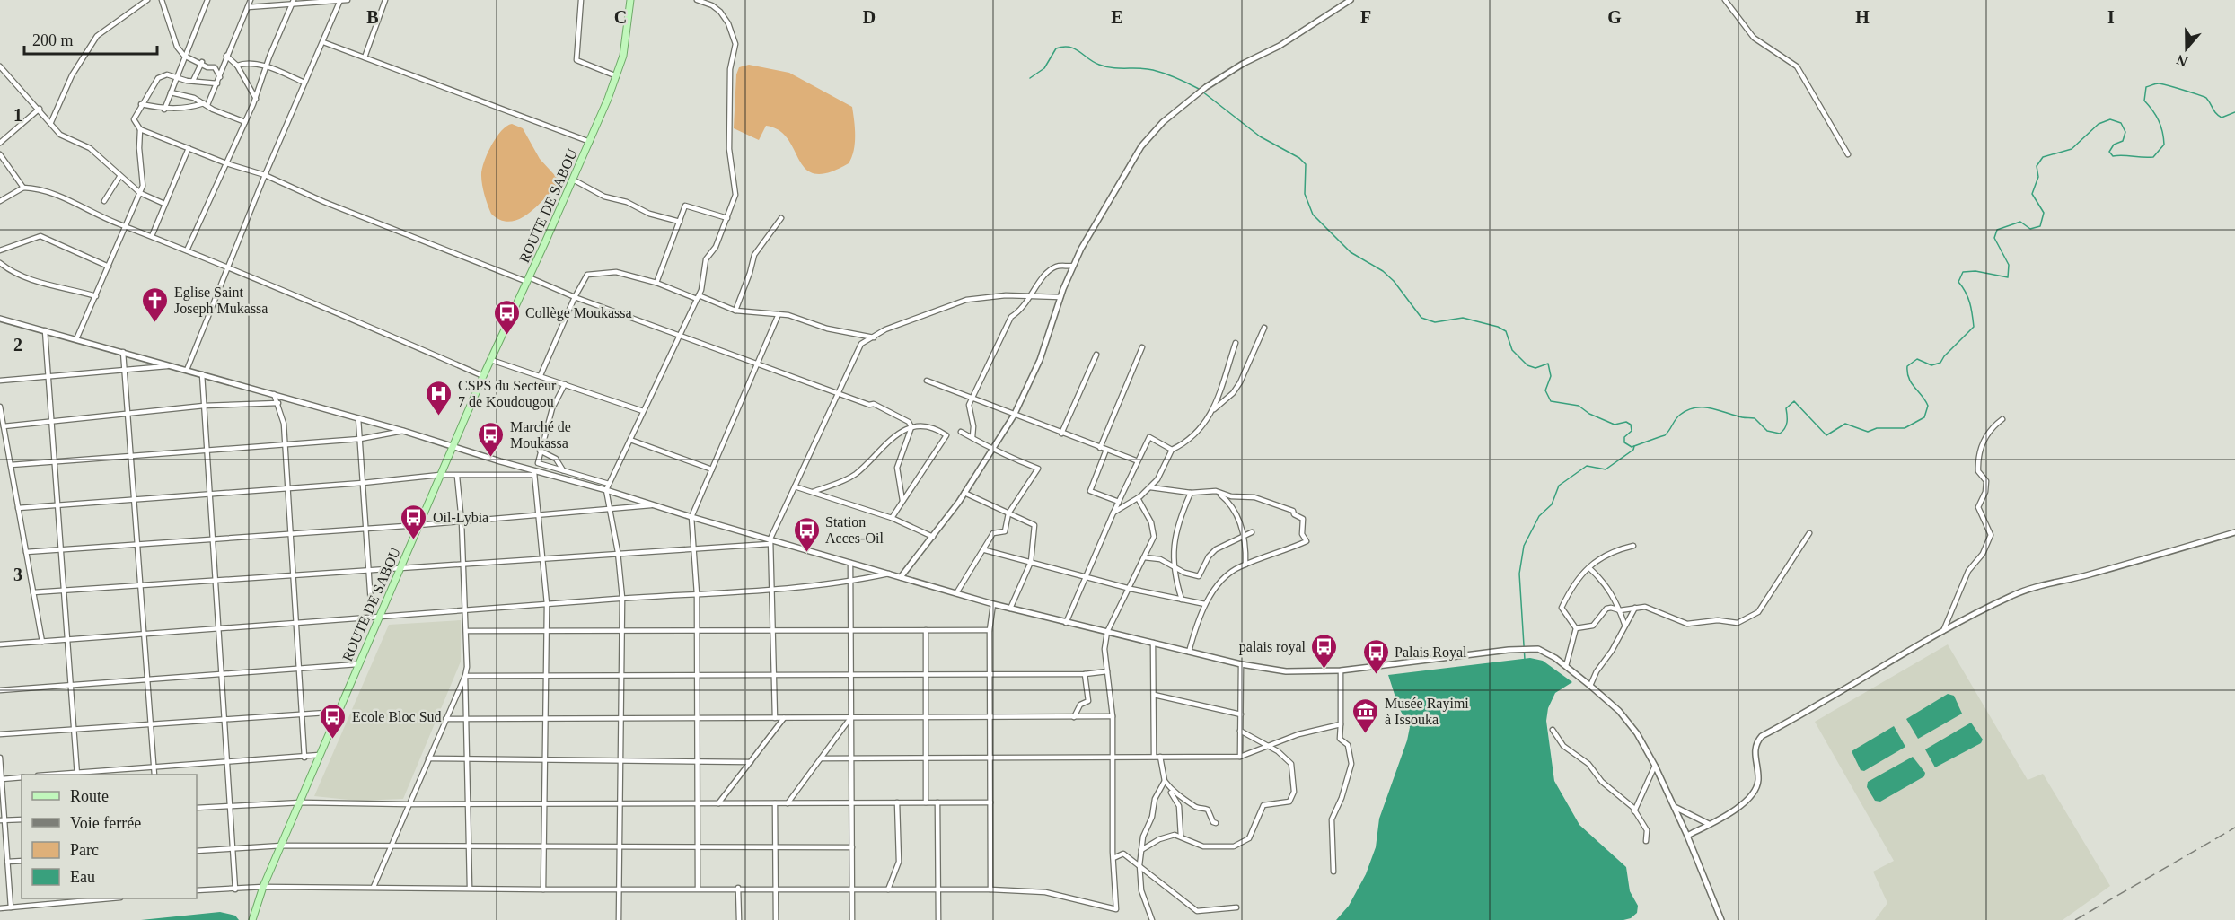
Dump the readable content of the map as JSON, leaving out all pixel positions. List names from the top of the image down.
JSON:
{
  "streets": {
    "main road": ["ROUTE DE SABOU"]
  },
  "places": {
    "church": ["Eglise Saint Joseph Mukassa"],
    "bus stop": [
      "Collège Moukassa",
      "Marché de Moukassa",
      "Oil-Lybia",
      "Station Acces-Oil",
      "palais royal",
      "Palais Royal",
      "Ecole Bloc Sud"
    ],
    "hospital": ["CSPS du Secteur 7 de Koudougou"],
    "museum": ["Musée Rayimi à Issouka"]
  },
  "legend": [
    "Route",
    "Voie ferrée",
    "Parc",
    "Eau"
  ],
  "scale_bar": "200 m",
  "north": "bottom",
  "grid": {
    "columns": [
      "B",
      "C",
      "D",
      "E",
      "F",
      "G",
      "H",
      "I"
    ],
    "rows": ["1", "2", "3"]
  }
}
